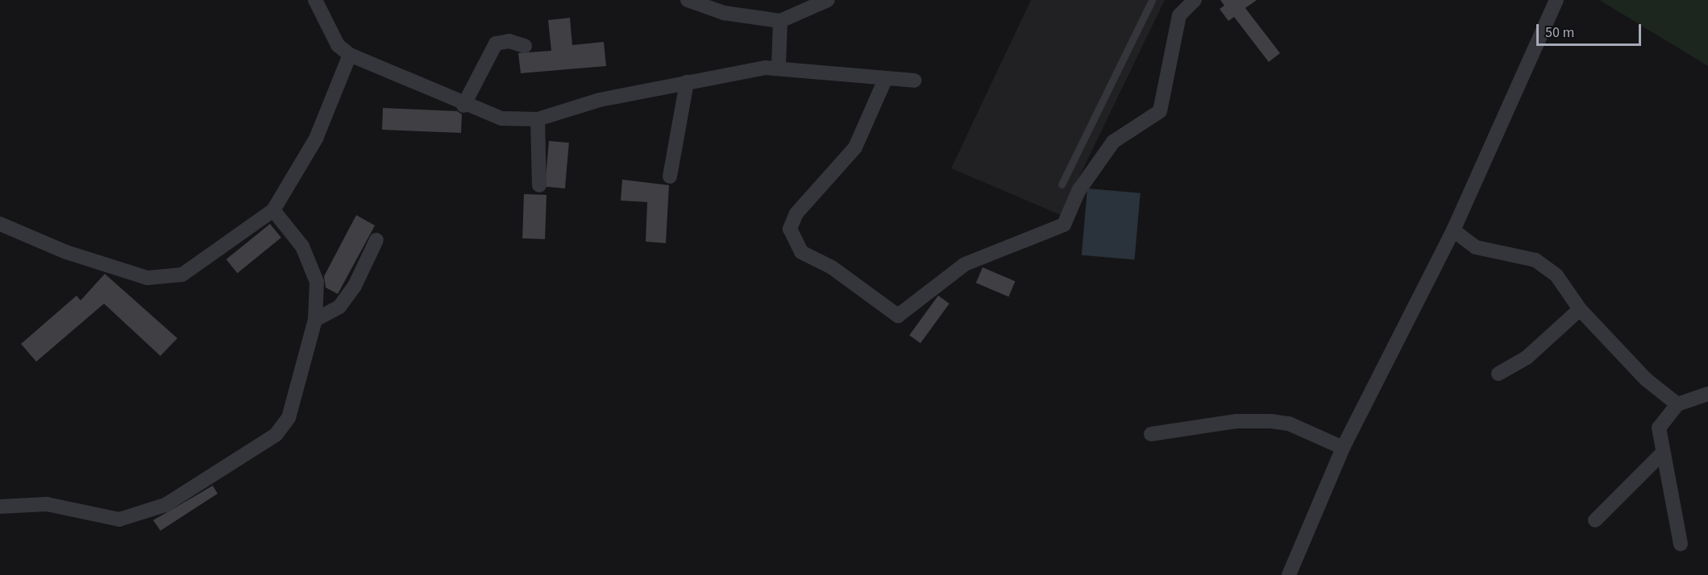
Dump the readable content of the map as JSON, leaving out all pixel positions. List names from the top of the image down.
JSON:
{
  "scale_bar": "50 m"
}
